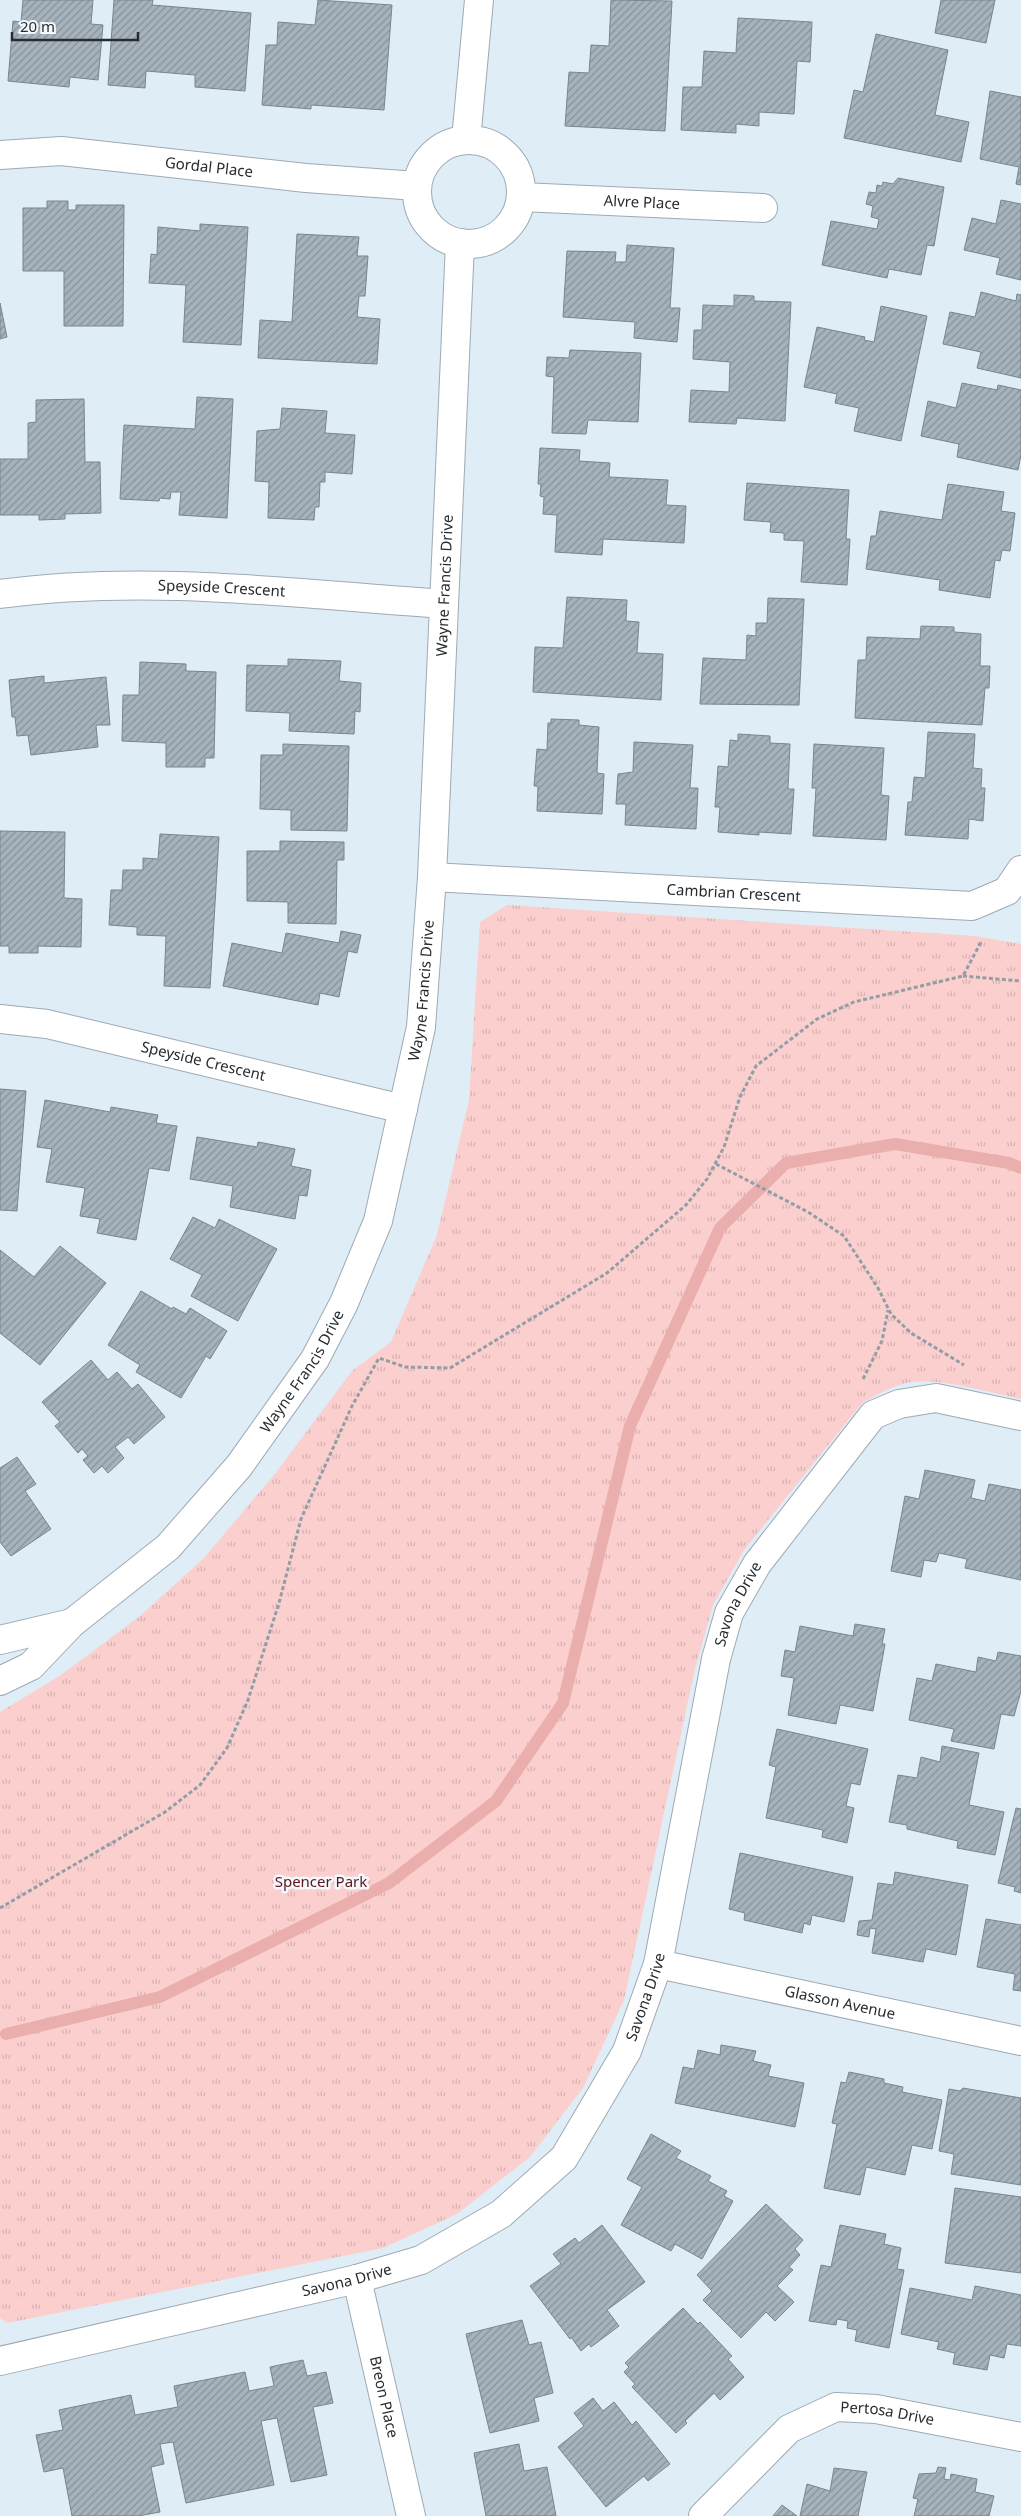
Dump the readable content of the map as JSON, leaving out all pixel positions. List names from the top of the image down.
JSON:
{
  "streets": {
    "street": [
      "Gordal Place",
      "Alvre Place",
      "Wayne Francis Drive",
      "Speyside Crescent",
      "Cambrian Crescent",
      "Savona Drive",
      "Glasson Avenue",
      "Breon Place",
      "Pertosa Drive"
    ]
  },
  "crossings": [
    ["Gordal Place", "Alvre Place"],
    ["Gordal Place", "Wayne Francis Drive"],
    ["Alvre Place", "Wayne Francis Drive"],
    ["Wayne Francis Drive", "Speyside Crescent"],
    ["Wayne Francis Drive", "Cambrian Crescent"],
    ["Savona Drive", "Glasson Avenue"],
    ["Savona Drive", "Breon Place"]
  ],
  "parks": ["Spencer Park"],
  "scale_bar": "20 m"
}
